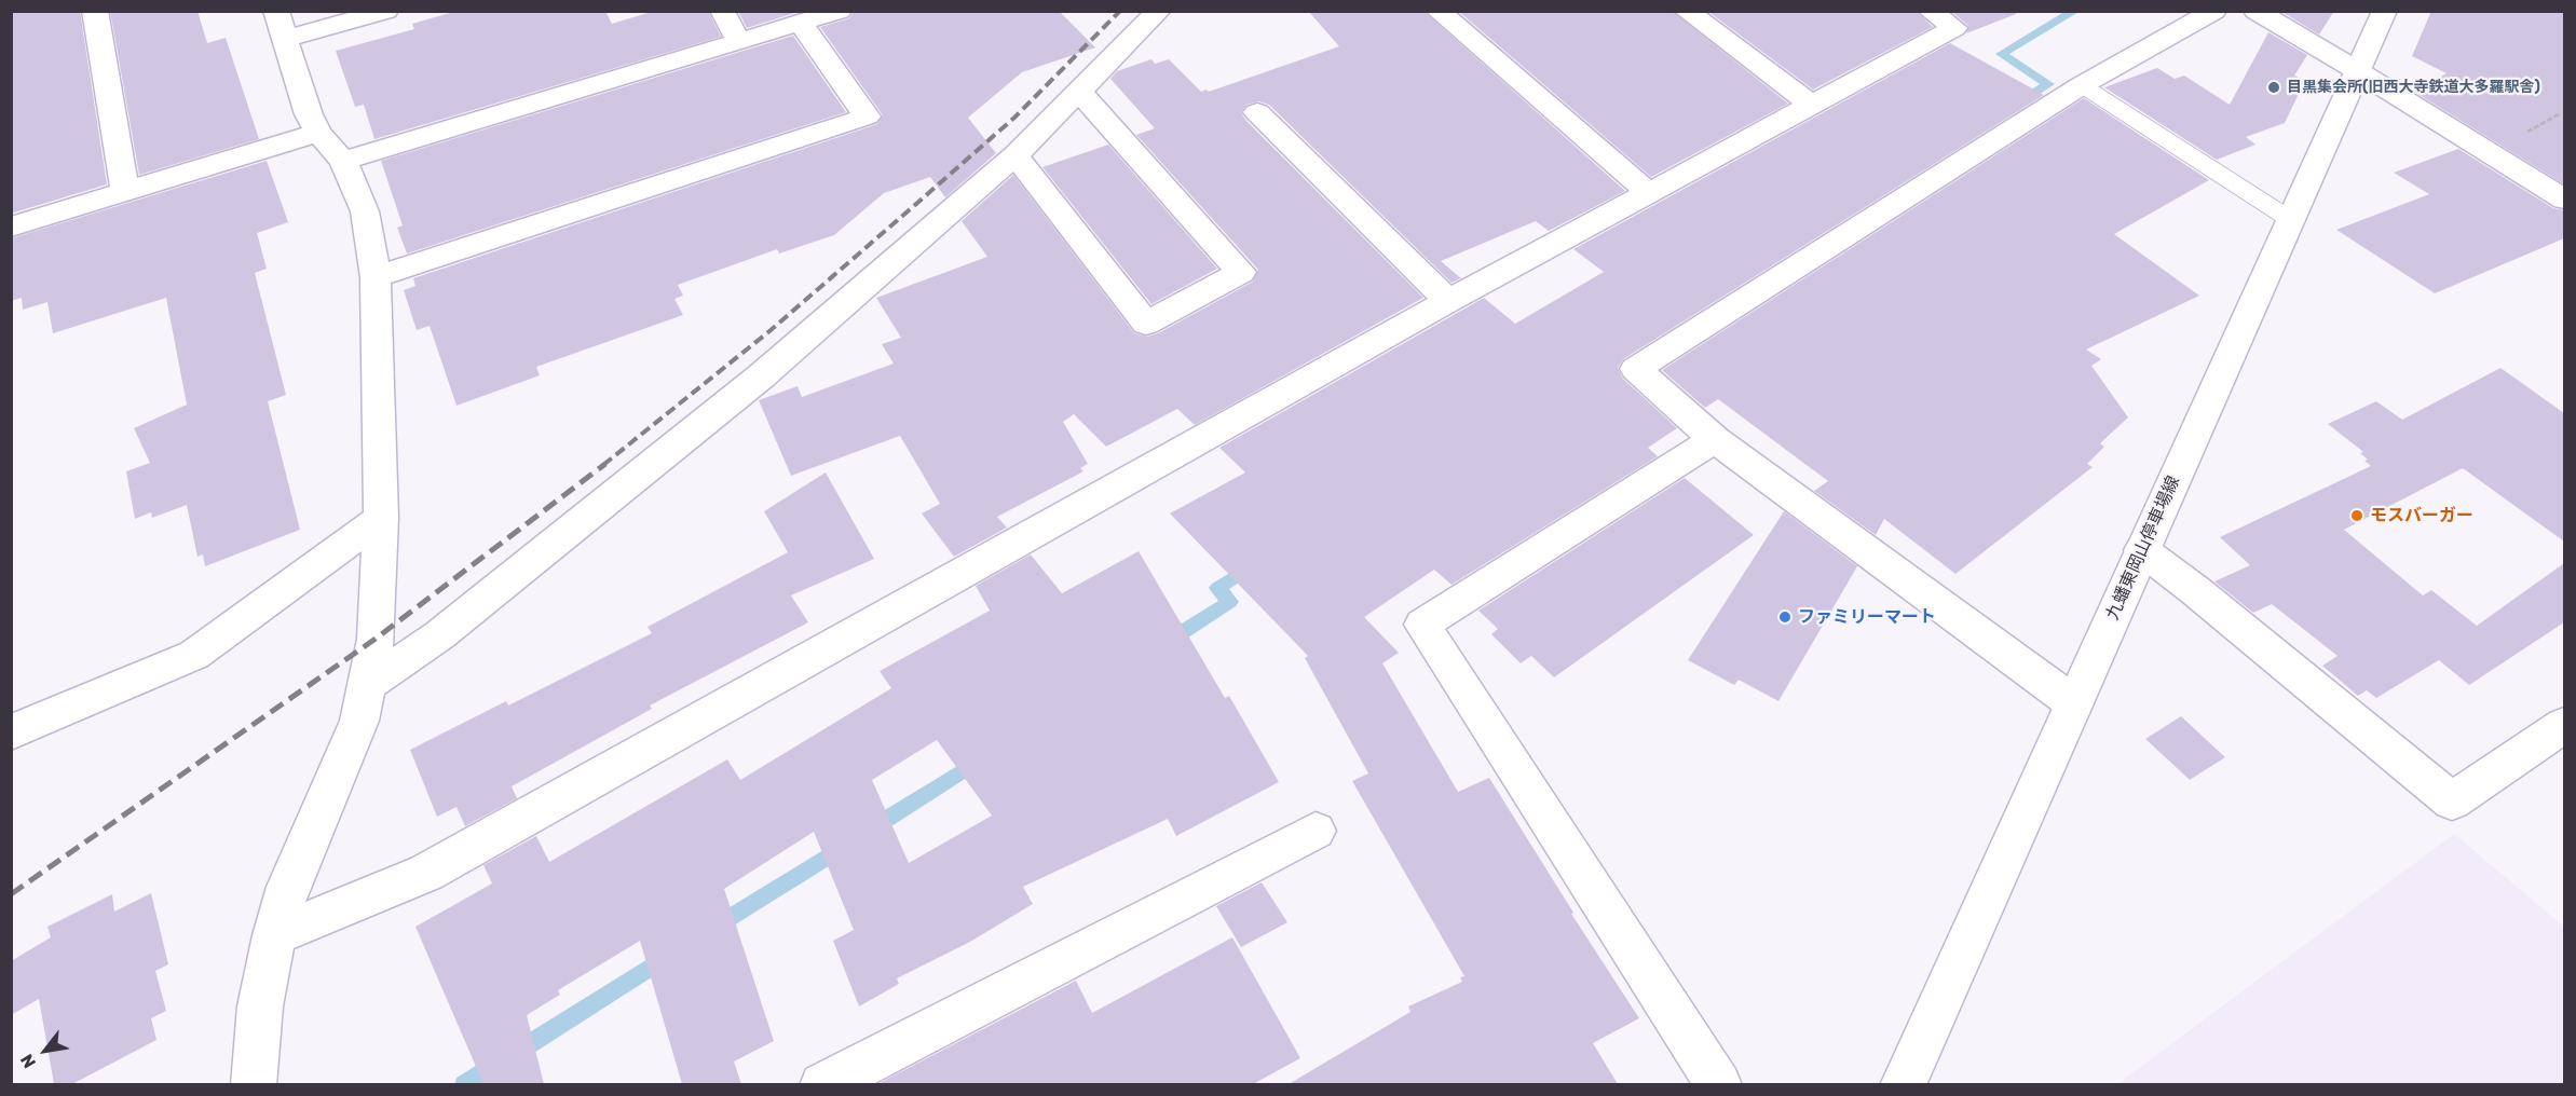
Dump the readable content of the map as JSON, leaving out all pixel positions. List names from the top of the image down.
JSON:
{
  "streets": {
    "street": ["九蟠東岡山停車場線"]
  },
  "places": ["目黒集会所(旧西大寺鉄道大多羅駅舎)", "モスバーガー", "ファミリーマート"],
  "north": "bottom left"
}
